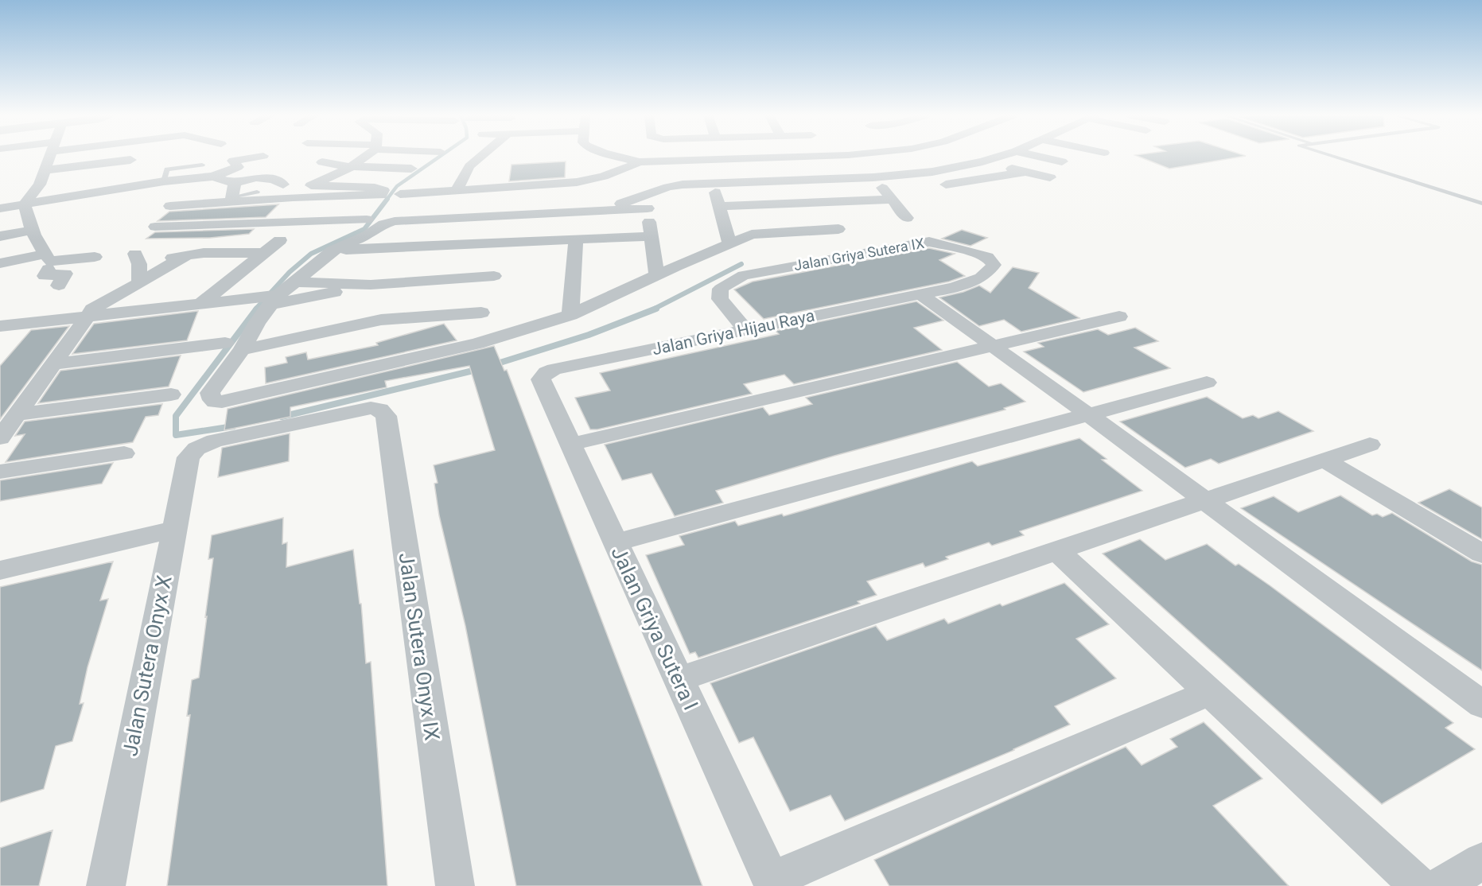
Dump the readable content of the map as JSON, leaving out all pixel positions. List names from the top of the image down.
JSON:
{
  "streets": {
    "street": [
      "Jalan Griya Sutera IX",
      "Jalan Griya Hijau Raya",
      "Jalan Griya Sutera I",
      "Jalan Sutera Onyx IX",
      "Jalan Sutera Onyx X"
    ]
  },
  "crossings": [
    ["Jalan Griya Sutera IX", "Jalan Griya Hijau Raya"],
    ["Jalan Griya Hijau Raya", "Jalan Griya Sutera I"],
    ["Jalan Sutera Onyx IX", "Jalan Sutera Onyx X"]
  ]
}
